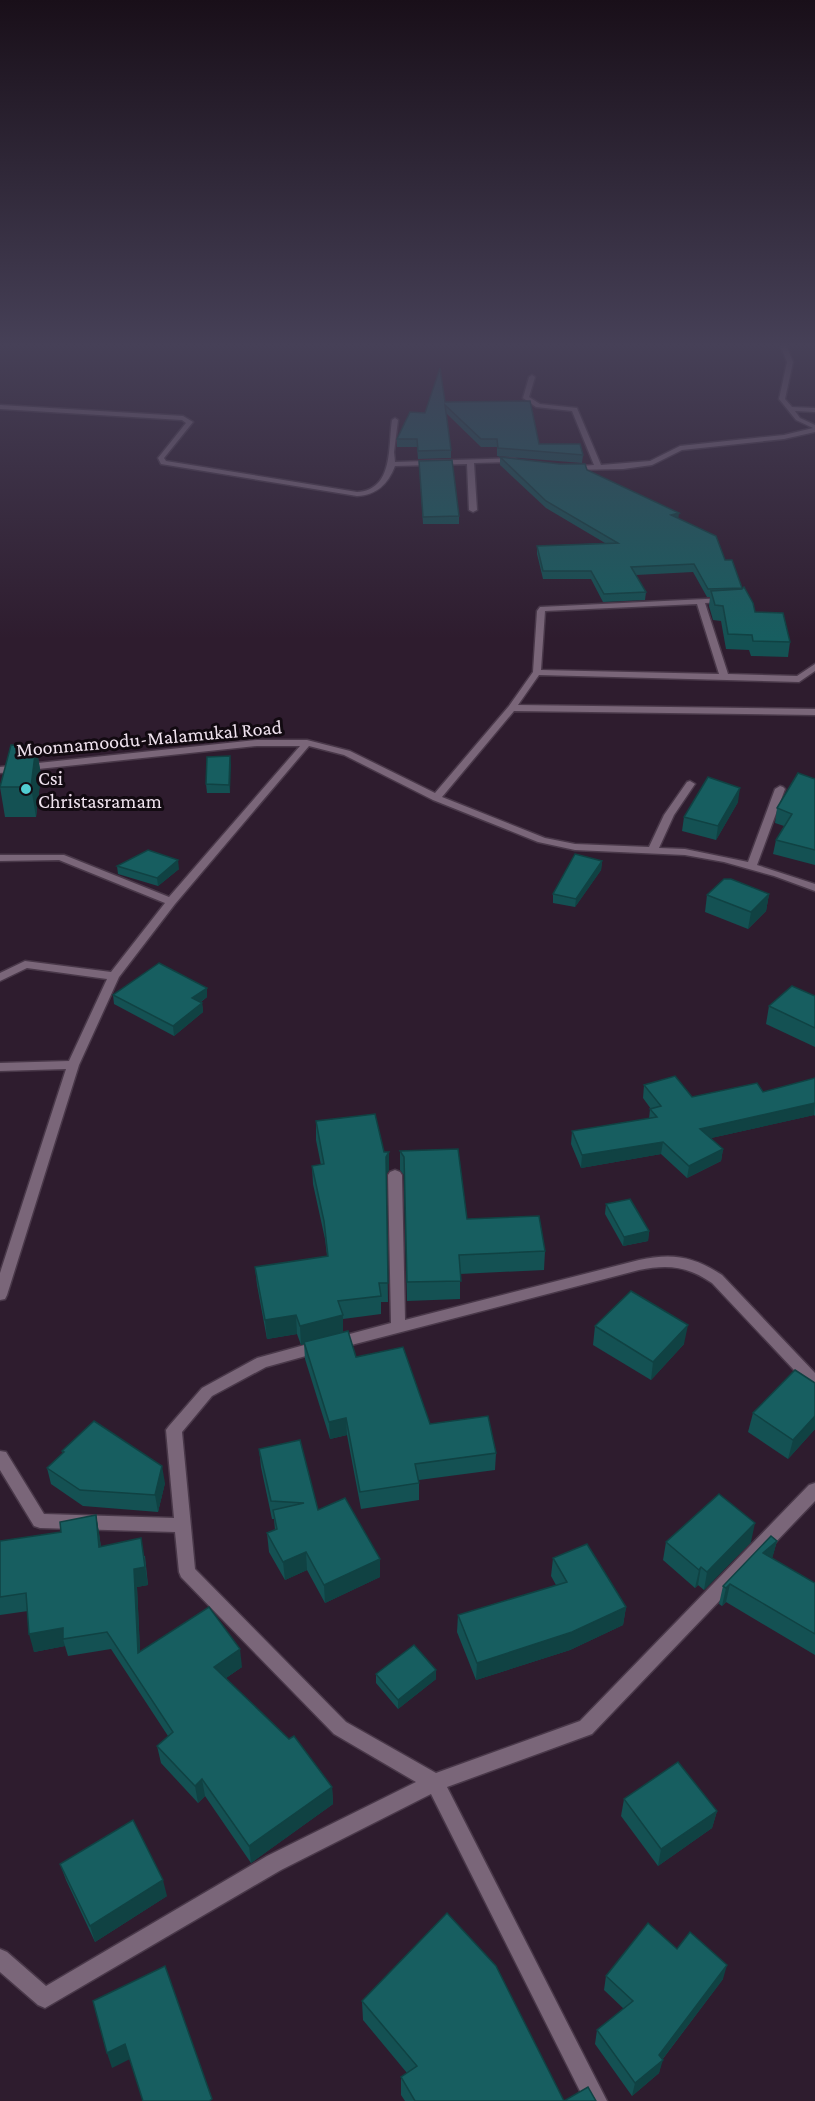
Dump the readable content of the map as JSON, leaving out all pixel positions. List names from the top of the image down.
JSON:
{
  "streets": {
    "street": ["Moonnamoodu-Malamukal Road"]
  },
  "places": ["Csi Christasramam"]
}
